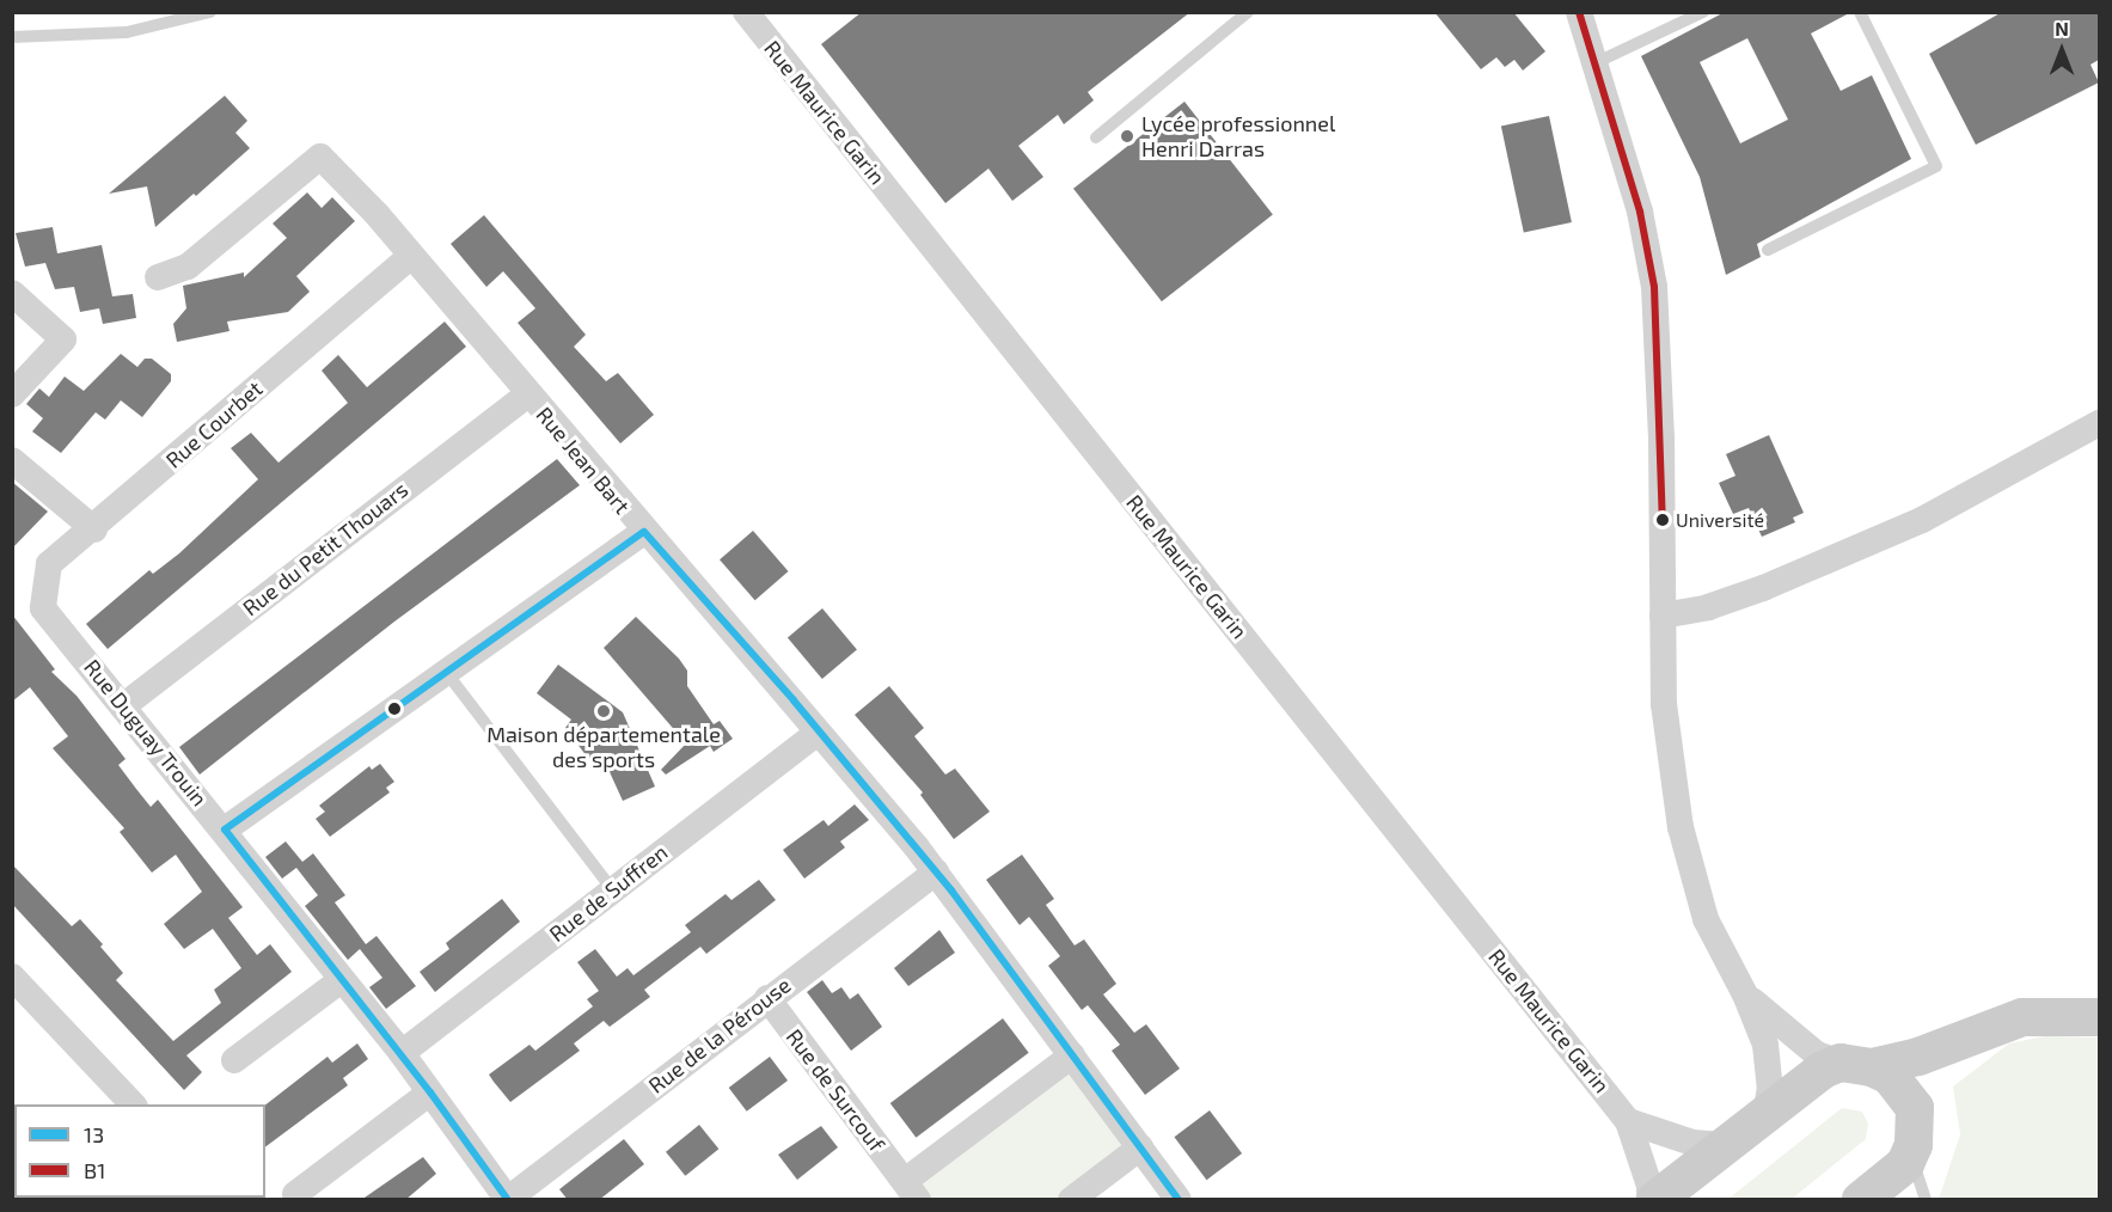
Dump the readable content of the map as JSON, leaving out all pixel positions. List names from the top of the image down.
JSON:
{
  "streets": {
    "street": [
      "Rue Maurice Garin",
      "Rue Courbet",
      "Rue Jean Bart",
      "Rue du Petit Thouars",
      "Rue Duguay Trouin",
      "Rue de Suffren",
      "Rue de la Pérouse",
      "Rue de Surcouf"
    ]
  },
  "crossings": [
    ["Rue Courbet", "Rue Jean Bart"],
    ["Rue Courbet", "Rue Duguay Trouin"],
    ["Rue Jean Bart", "Rue du Petit Thouars"],
    ["Rue Jean Bart", "Rue de Suffren"],
    ["Rue Jean Bart", "Rue de la Pérouse"],
    ["Rue du Petit Thouars", "Rue Duguay Trouin"],
    ["Rue Duguay Trouin", "Rue de Suffren"],
    ["Rue Duguay Trouin", "Rue de la Pérouse"],
    ["Rue de la Pérouse", "Rue de Surcouf"]
  ],
  "places": ["Lycée professionnel Henri Darras", "Université", "Maison départementale des sports"],
  "lines": ["transit line B1", "transit line 13"],
  "legend": ["13", "B1"],
  "north": "top"
}
